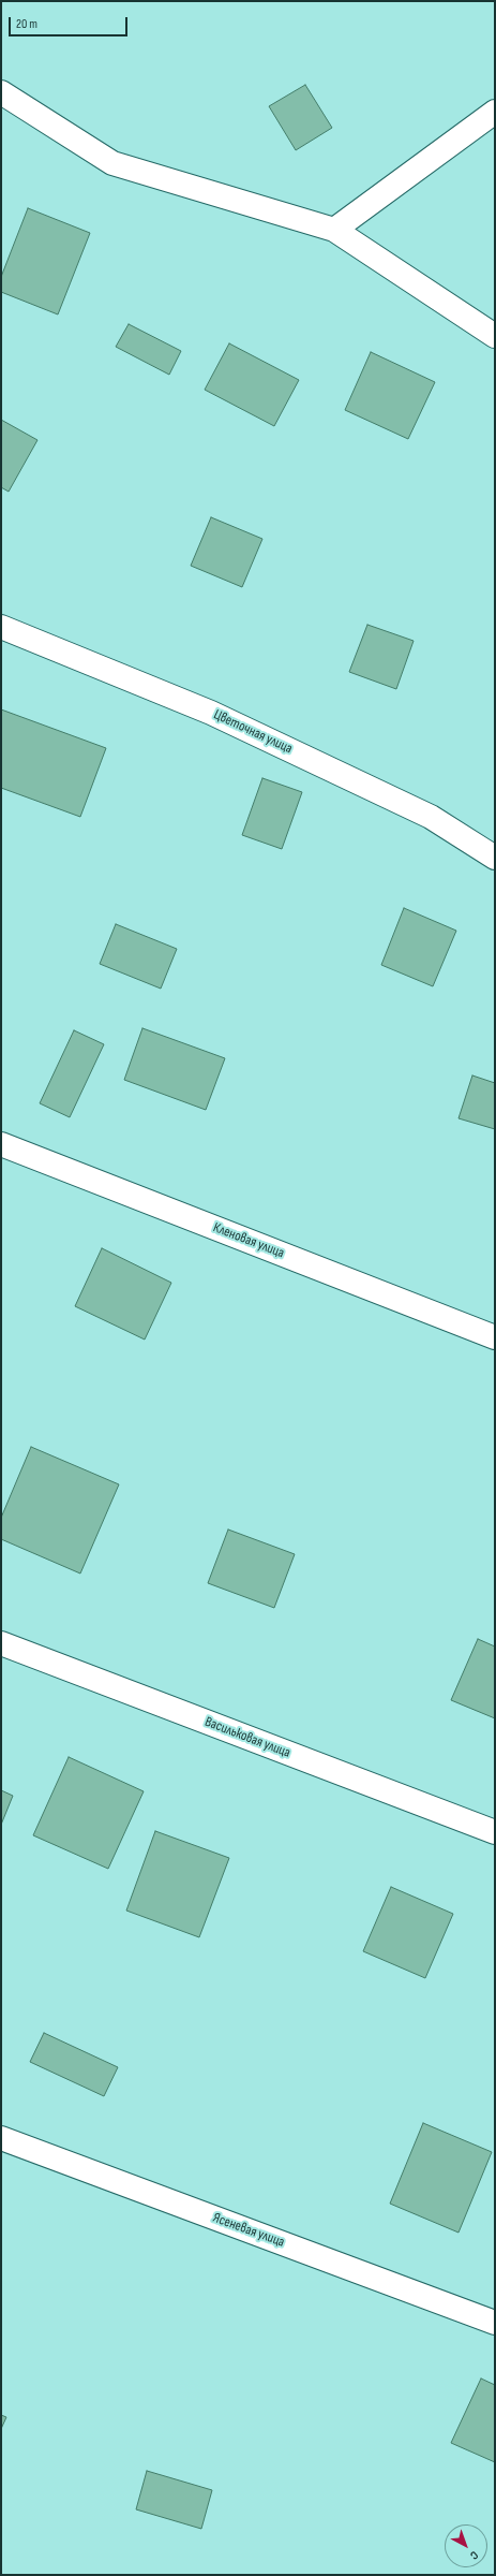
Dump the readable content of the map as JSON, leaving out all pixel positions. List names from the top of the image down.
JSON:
{
  "streets": {
    "street": [
      "Цветочная улица",
      "Кленовая улица",
      "Васильковая улица",
      "Ясеневая улица"
    ]
  },
  "scale_bar": "20 m",
  "north": "bottom right"
}
